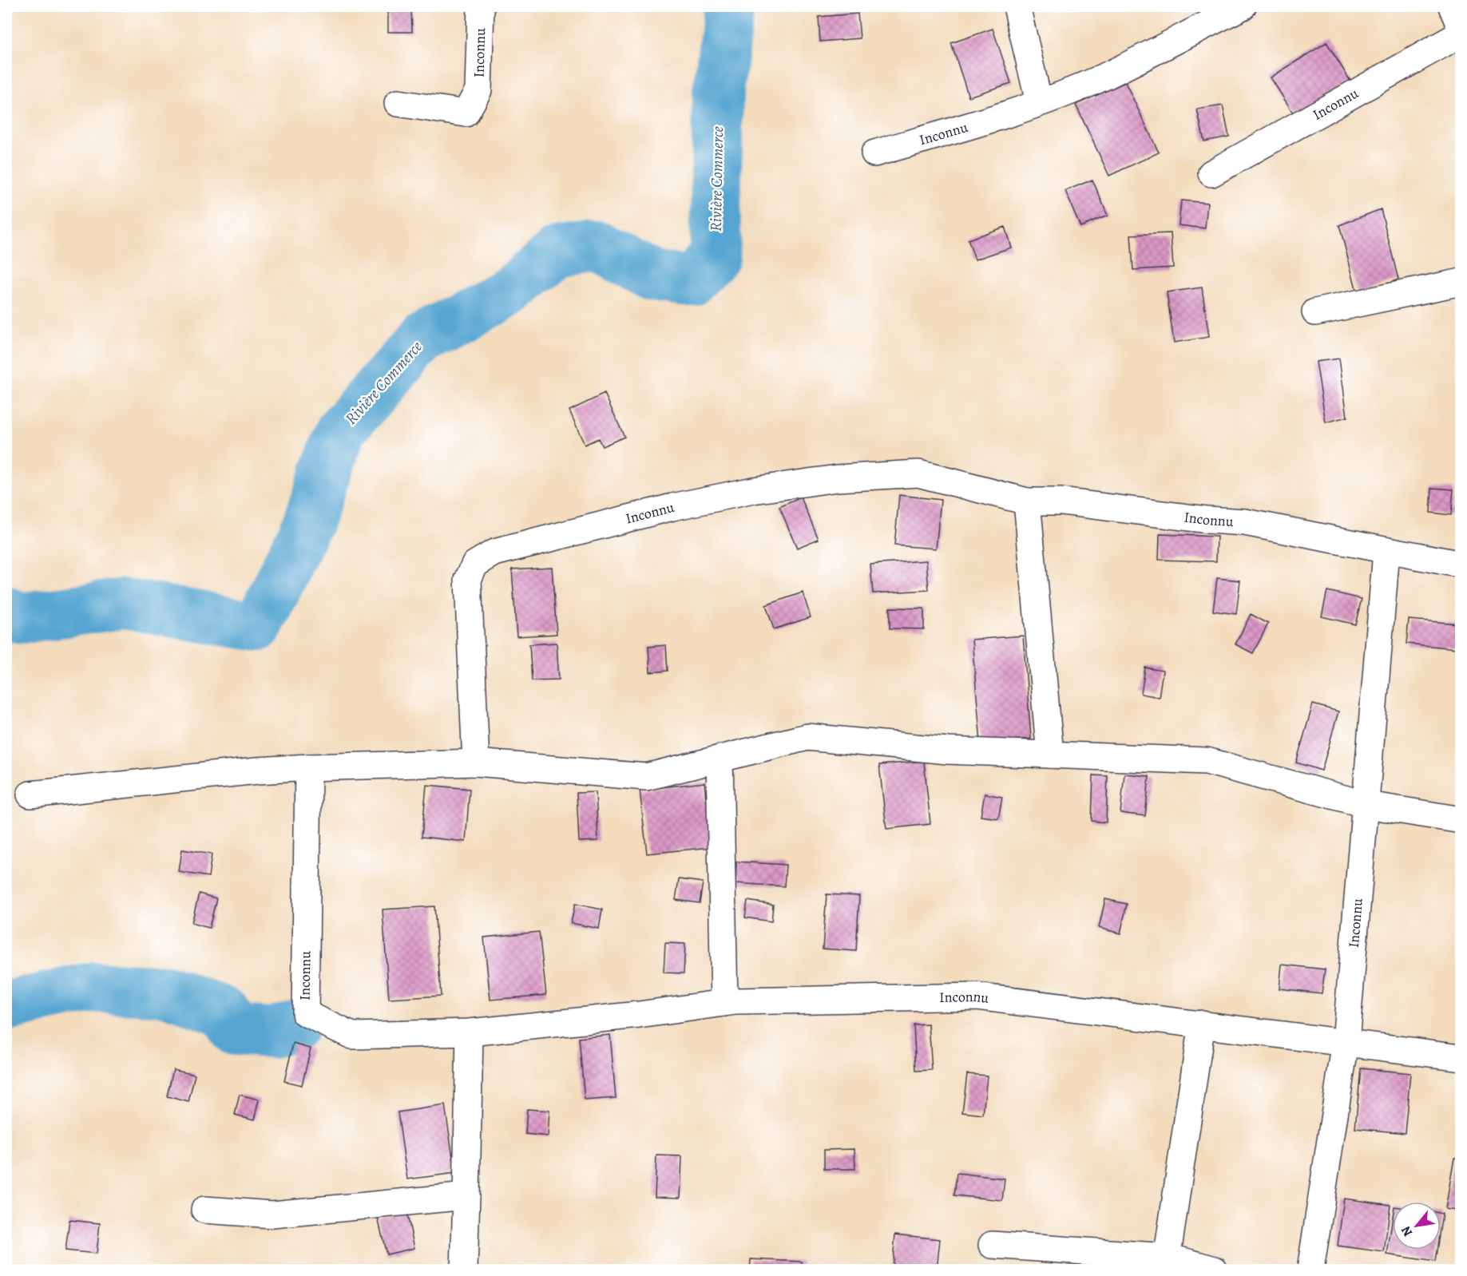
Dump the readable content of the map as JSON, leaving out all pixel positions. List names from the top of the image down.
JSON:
{
  "streets": {
    "street": ["Inconnu"]
  },
  "water": ["Rivière Commerce"],
  "north": "bottom left"
}
